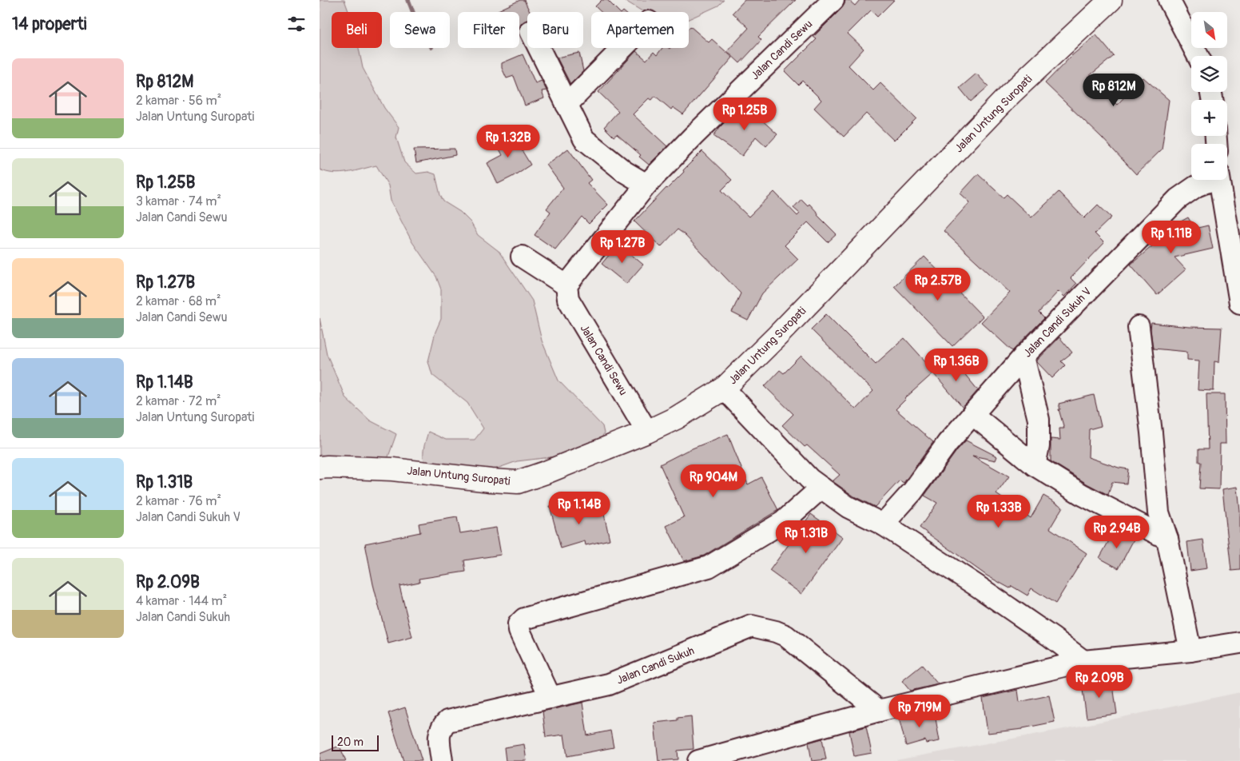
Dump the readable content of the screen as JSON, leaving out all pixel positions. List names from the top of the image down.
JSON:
{
  "streets": {
    "main road": ["Jalan Untung Suropati"],
    "street": ["Jalan Candi Sewu", "Jalan Candi Sukuh V", "Jalan Candi Sukuh"]
  },
  "crossings": [
    ["Jalan Candi Sewu", "Jalan Untung Suropati"]
  ],
  "scale_bar": "20 m",
  "north": "bottom right",
  "page": {
    "heading": "14 properti",
    "map_buttons": ["+", "−"],
    "chip": [
      "Beli",
      "Sewa",
      "Filter",
      "Baru",
      "Apartemen"
    ],
    "list": [
      {
        "name": "Rp 812M",
        "note": "2 kamar · 56 m² · Jalan Untung Suropati"
      },
      {
        "name": "Rp 1.25B",
        "note": "3 kamar · 74 m² · Jalan Candi Sewu"
      },
      {
        "name": "Rp 1.27B",
        "note": "2 kamar · 68 m² · Jalan Candi Sewu"
      },
      {
        "name": "Rp 1.14B",
        "note": "2 kamar · 72 m² · Jalan Untung Suropati"
      },
      {
        "name": "Rp 1.31B",
        "note": "2 kamar · 76 m² · Jalan Candi Sukuh V"
      },
      {
        "name": "Rp 2.09B",
        "note": "4 kamar · 144 m² · Jalan Candi Sukuh"
      }
    ],
    "price": [
      "Rp 812M",
      "Rp 1.25B",
      "Rp 1.32B",
      "Rp 1.11B",
      "Rp 1.27B",
      "Rp 2.57B",
      "Rp 1.36B",
      "Rp 904M",
      "Rp 1.14B",
      "Rp 1.33B",
      "Rp 2.94B",
      "Rp 1.31B",
      "Rp 2.09B",
      "Rp 719M"
    ],
    "scale": "20 m"
  }
}
